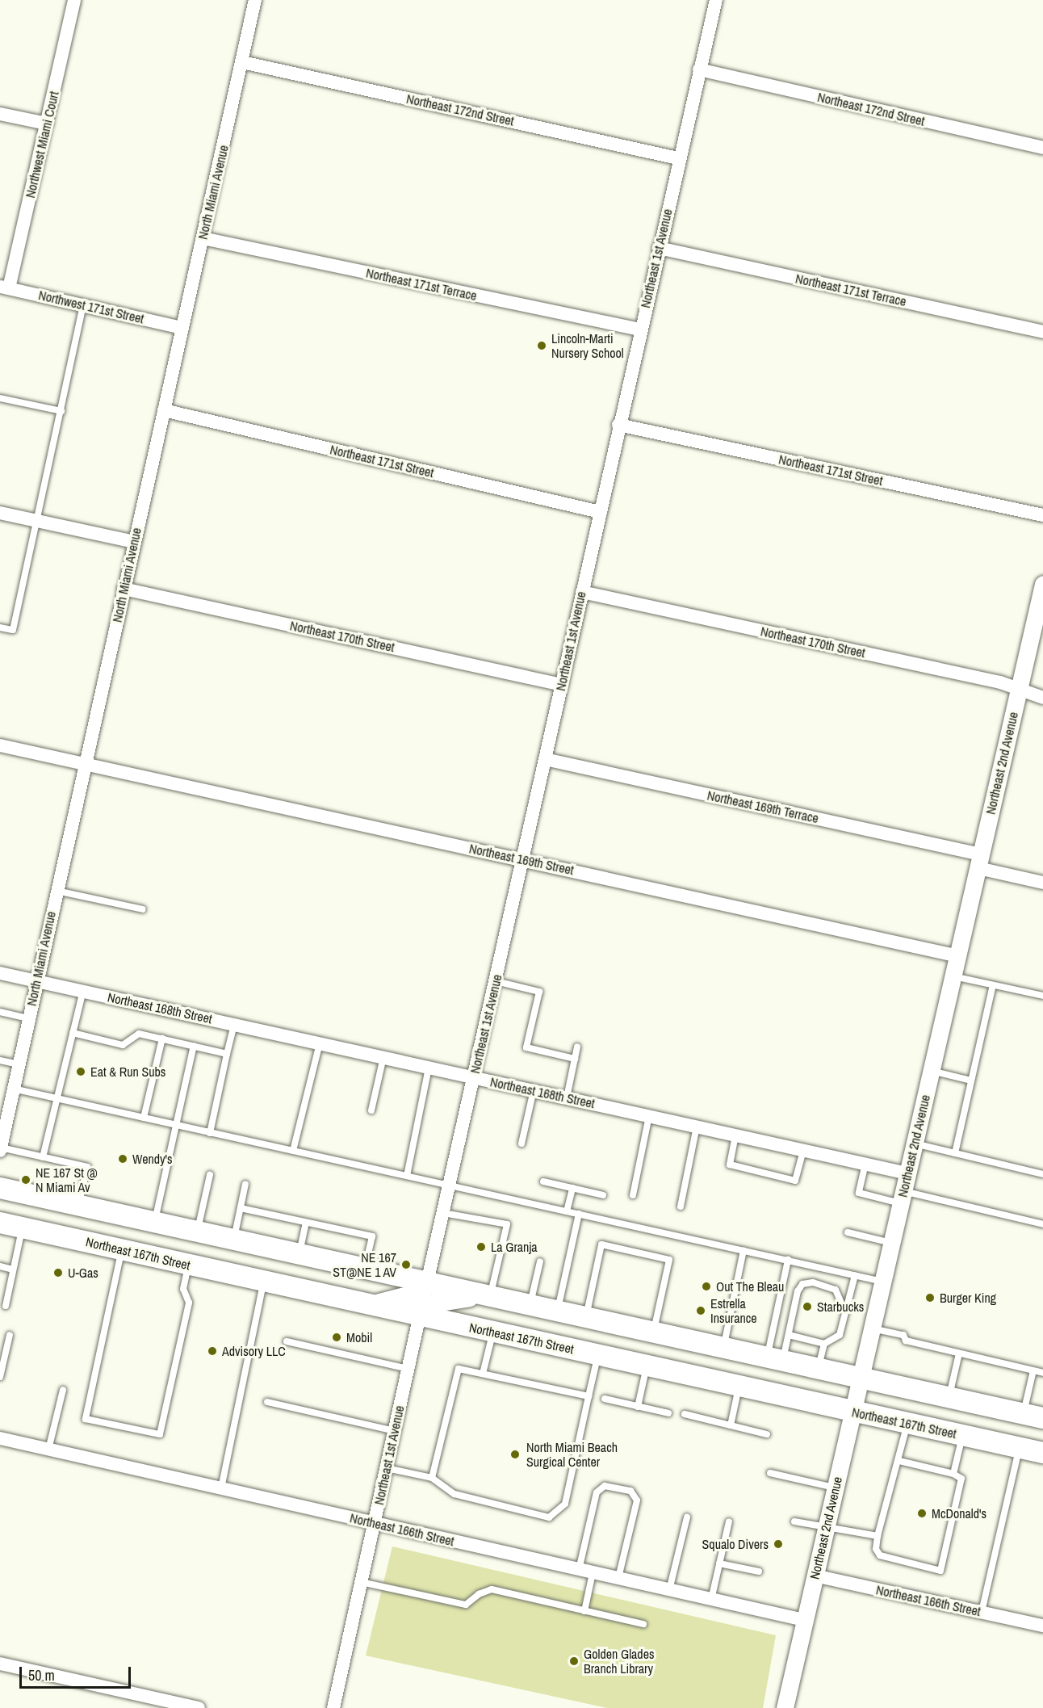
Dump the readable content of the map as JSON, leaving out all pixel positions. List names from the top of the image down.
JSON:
{
  "streets": {
    "main road": ["Northeast 167th Street"],
    "street": [
      "Northeast 172nd Street",
      "Northwest Miami Court",
      "North Miami Avenue",
      "Northeast 1st Avenue",
      "Northeast 171st Terrace",
      "Northwest 171st Street",
      "Northeast 171st Street",
      "Northeast 170th Street",
      "Northeast 2nd Avenue",
      "Northeast 169th Terrace",
      "Northeast 169th Street",
      "Northeast 168th Street",
      "Northeast 166th Street"
    ]
  },
  "crossings": [
    ["Northeast 172nd Street", "North Miami Avenue"],
    ["Northeast 172nd Street", "Northeast 1st Avenue"],
    ["Northwest Miami Court", "Northwest 171st Street"],
    ["North Miami Avenue", "Northeast 171st Terrace"],
    ["North Miami Avenue", "Northwest 171st Street"],
    ["North Miami Avenue", "Northeast 171st Street"],
    ["North Miami Avenue", "Northeast 170th Street"],
    ["North Miami Avenue", "Northeast 169th Street"],
    ["North Miami Avenue", "Northeast 168th Street"],
    ["Northeast 1st Avenue", "Northeast 171st Terrace"],
    ["Northeast 1st Avenue", "Northeast 171st Street"],
    ["Northeast 1st Avenue", "Northeast 170th Street"],
    ["Northeast 1st Avenue", "Northeast 169th Terrace"],
    ["Northeast 1st Avenue", "Northeast 169th Street"],
    ["Northeast 1st Avenue", "Northeast 168th Street"],
    ["Northeast 1st Avenue", "Northeast 167th Street"],
    ["Northeast 1st Avenue", "Northeast 166th Street"],
    ["Northeast 170th Street", "Northeast 2nd Avenue"],
    ["Northeast 2nd Avenue", "Northeast 169th Terrace"],
    ["Northeast 2nd Avenue", "Northeast 169th Street"],
    ["Northeast 2nd Avenue", "Northeast 168th Street"],
    ["Northeast 2nd Avenue", "Northeast 167th Street"],
    ["Northeast 2nd Avenue", "Northeast 166th Street"]
  ],
  "places": [
    "Lincoln-Marti Nursery School",
    "Eat & Run Subs",
    "Wendy's",
    "NE 167 St @ N Miami Av",
    "La Granja",
    "NE 167 ST@NE 1 AV",
    "U-Gas",
    "Out The Bleau",
    "Burger King",
    "Starbucks",
    "Estrella Insurance",
    "Mobil",
    "Advisory LLC",
    "North Miami Beach Surgical Center",
    "McDonald's",
    "Squalo Divers",
    "Golden Glades Branch Library"
  ],
  "scale_bar": "50 m"
}
